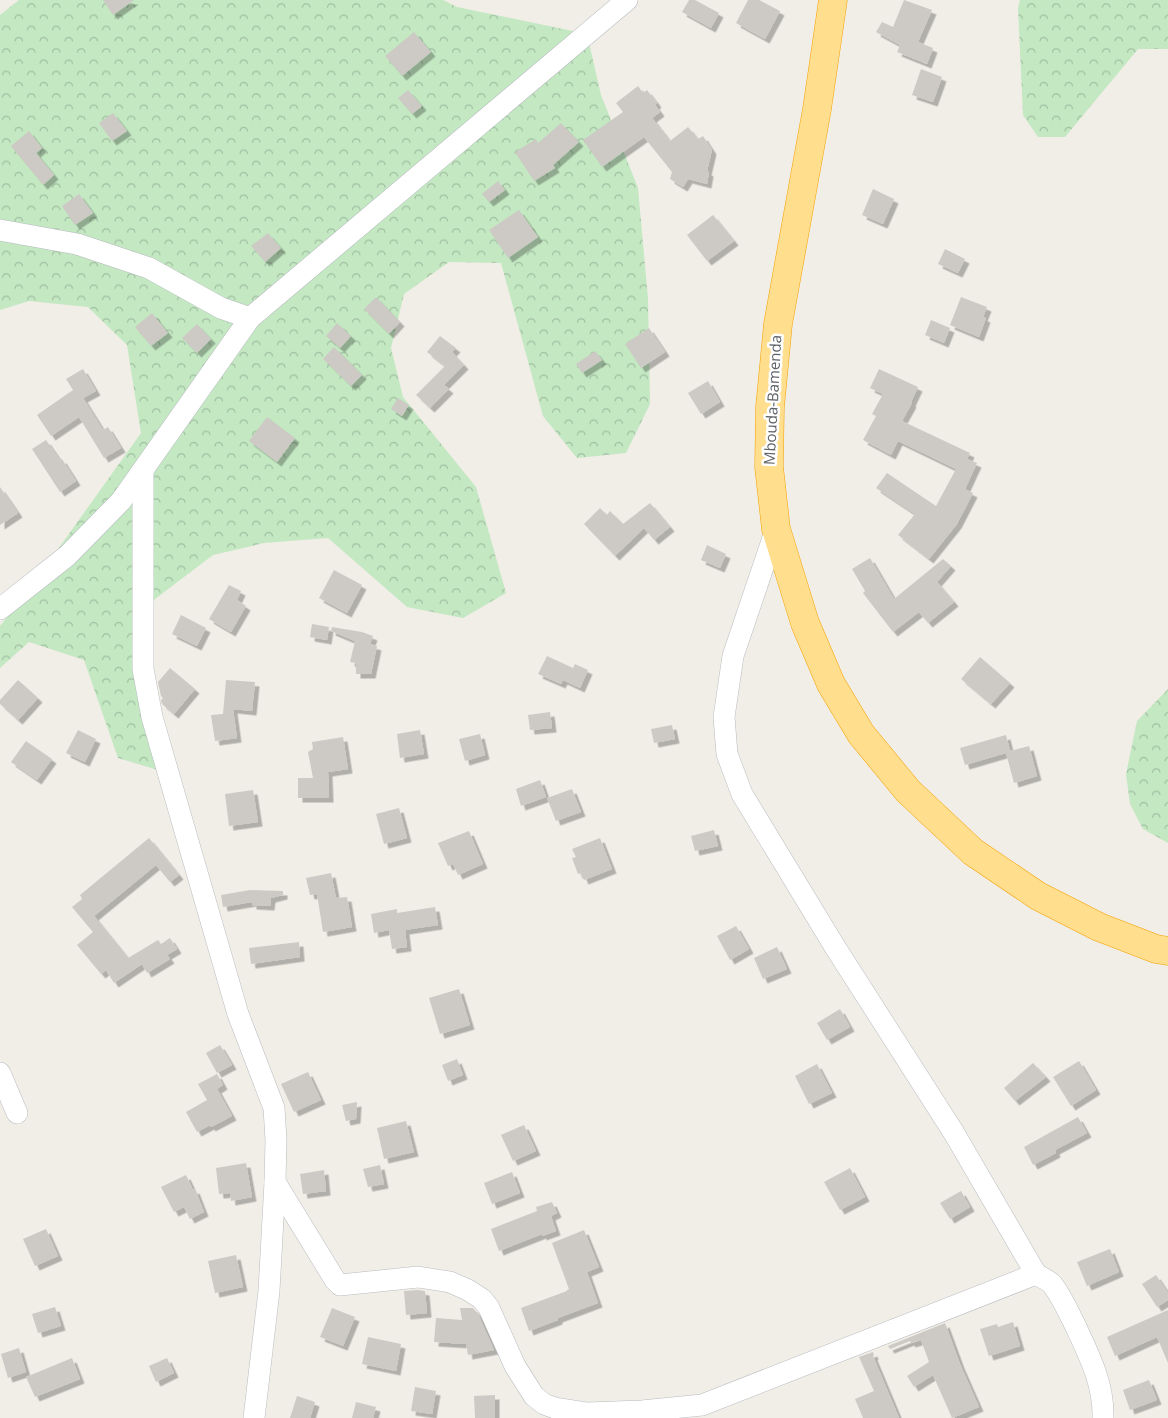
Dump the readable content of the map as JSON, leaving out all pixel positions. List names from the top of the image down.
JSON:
{
  "streets": {
    "highway": ["Mbouda-Bamenda"]
  }
}
